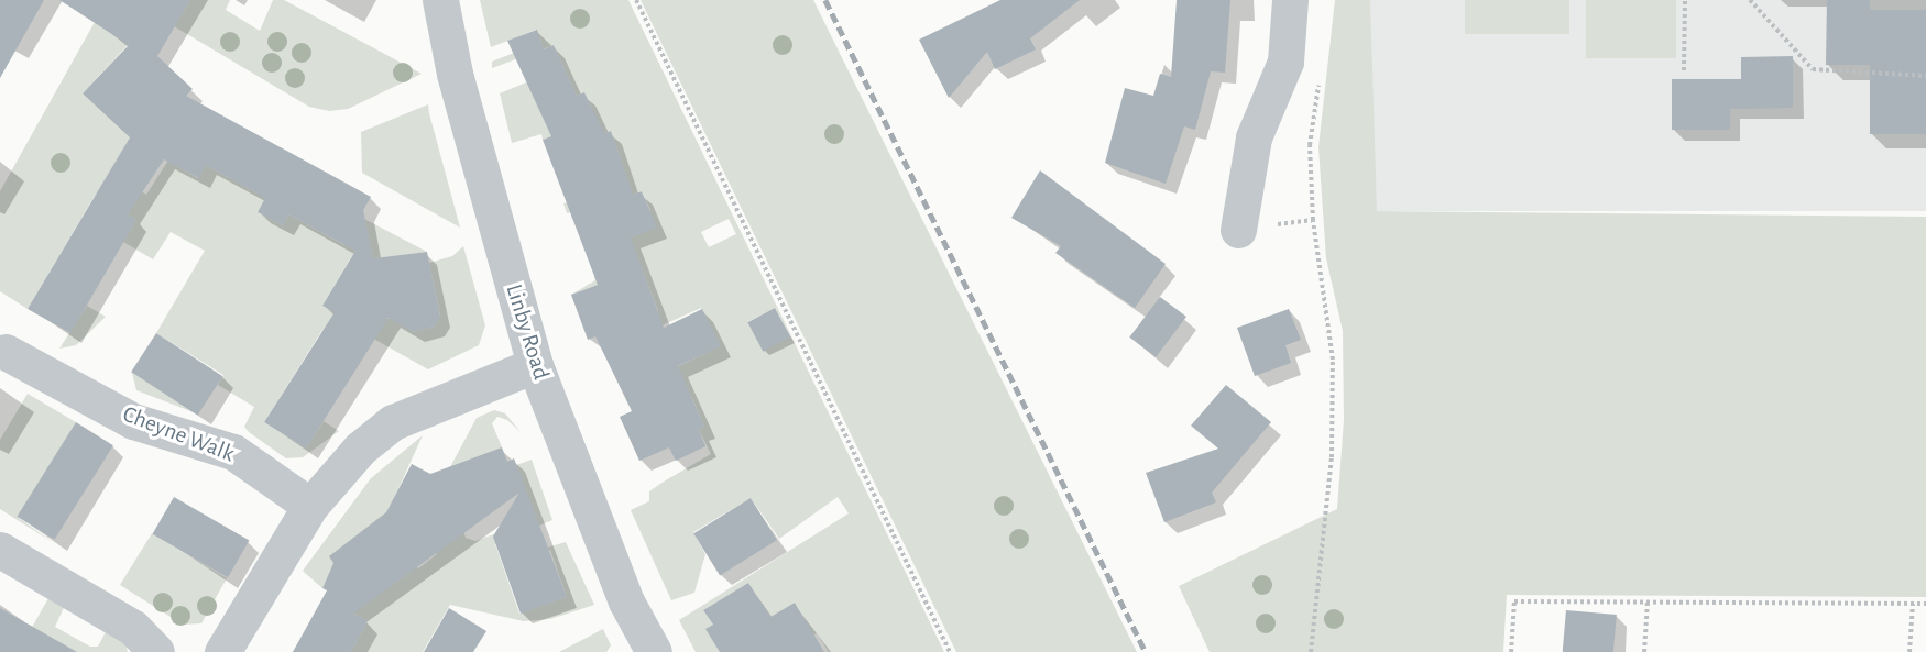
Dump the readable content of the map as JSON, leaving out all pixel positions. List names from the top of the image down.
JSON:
{
  "streets": {
    "street": ["Linby Road", "Cheyne Walk"]
  }
}
